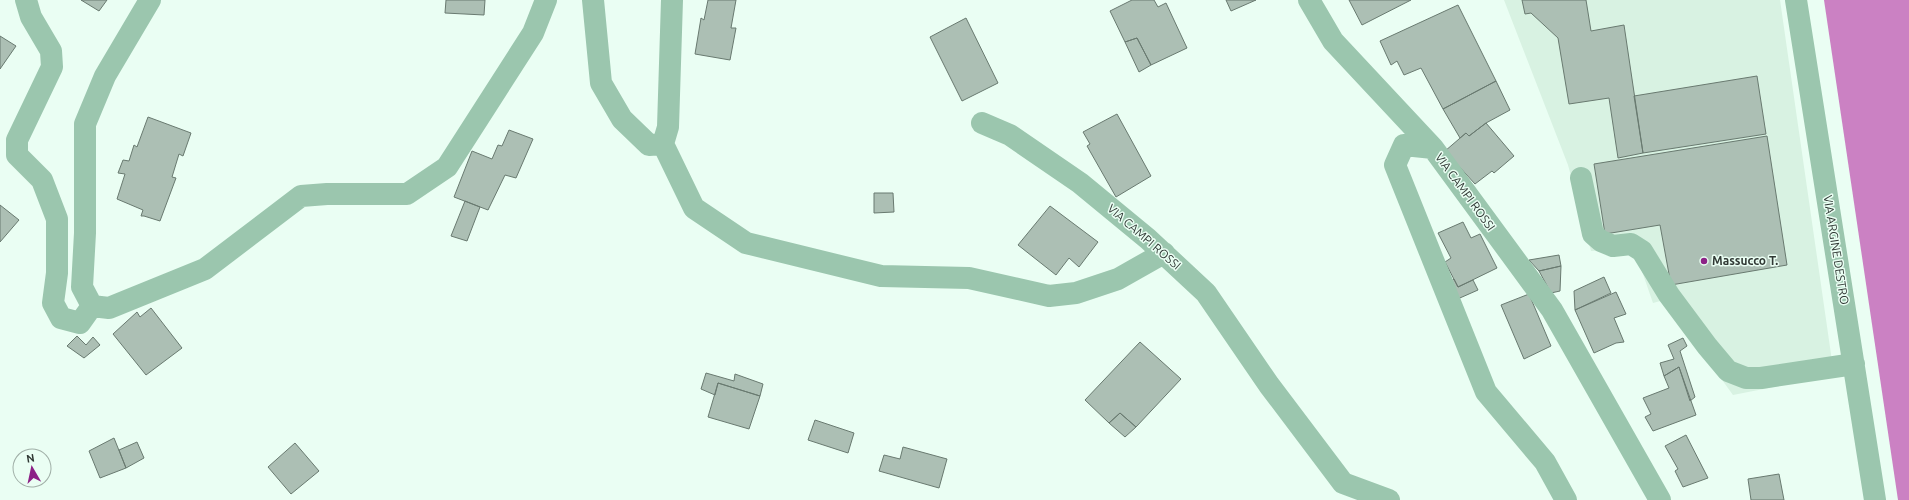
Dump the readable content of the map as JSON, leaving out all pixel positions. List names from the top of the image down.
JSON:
{
  "streets": {
    "street": ["VIA CAMPI ROSSI", "VIA ARGINE DESTRO"]
  },
  "places": ["Massucco T."],
  "north": "top"
}
